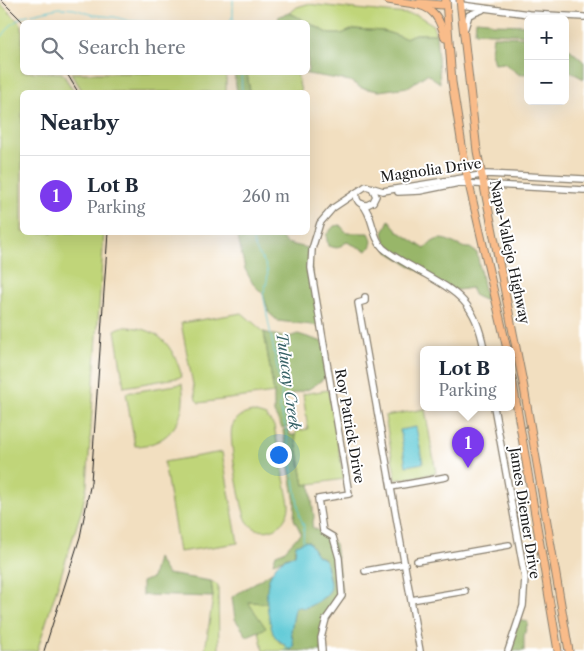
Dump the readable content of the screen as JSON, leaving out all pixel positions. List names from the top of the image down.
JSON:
{
  "streets": {
    "main road": ["Napa-Vallejo Highway"],
    "street": ["Magnolia Drive", "Roy Patrick Drive", "James Diemer Drive"]
  },
  "crossings": [
    ["Magnolia Drive", "Napa-Vallejo Highway"],
    ["Magnolia Drive", "Roy Patrick Drive"]
  ],
  "water": ["Tulucay Creek"],
  "page": {
    "map_buttons": ["+", "−"],
    "search": "Search here",
    "heading": "Nearby",
    "list": [
      {
        "mark": "1",
        "name": "Lot B",
        "note": "Parking",
        "value": "260 m"
      }
    ],
    "popup": ["Lot B", "Parking"],
    "pins": "1"
  }
}
